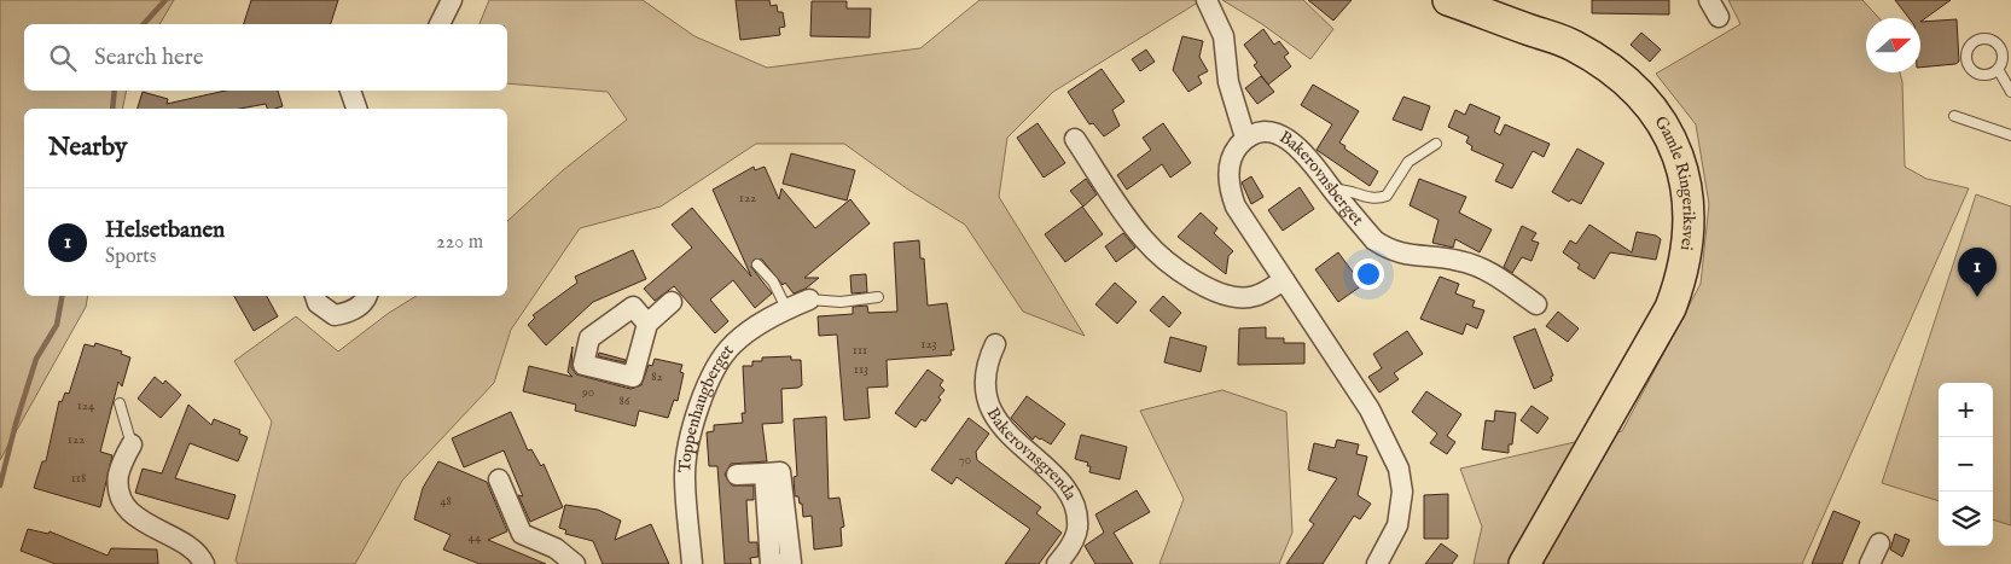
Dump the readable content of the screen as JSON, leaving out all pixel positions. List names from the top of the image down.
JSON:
{
  "streets": {
    "main road": ["Gamle Ringeriksvei"],
    "street": ["Bakerovnsberget", "Toppenhaugberget", "Bakerovnsgrenda"]
  },
  "house_numbers": [
    "122",
    "123",
    "111",
    "113",
    "82",
    "90",
    "86",
    "124",
    "122",
    "70",
    "118",
    "48",
    "44"
  ],
  "north": "right",
  "page": {
    "search": "Search here",
    "heading": "Nearby",
    "list": [
      {
        "mark": "1",
        "name": "Helsetbanen",
        "note": "Sports",
        "value": "220 m"
      }
    ],
    "pins": "1",
    "map_buttons": ["+", "−"]
  }
}
